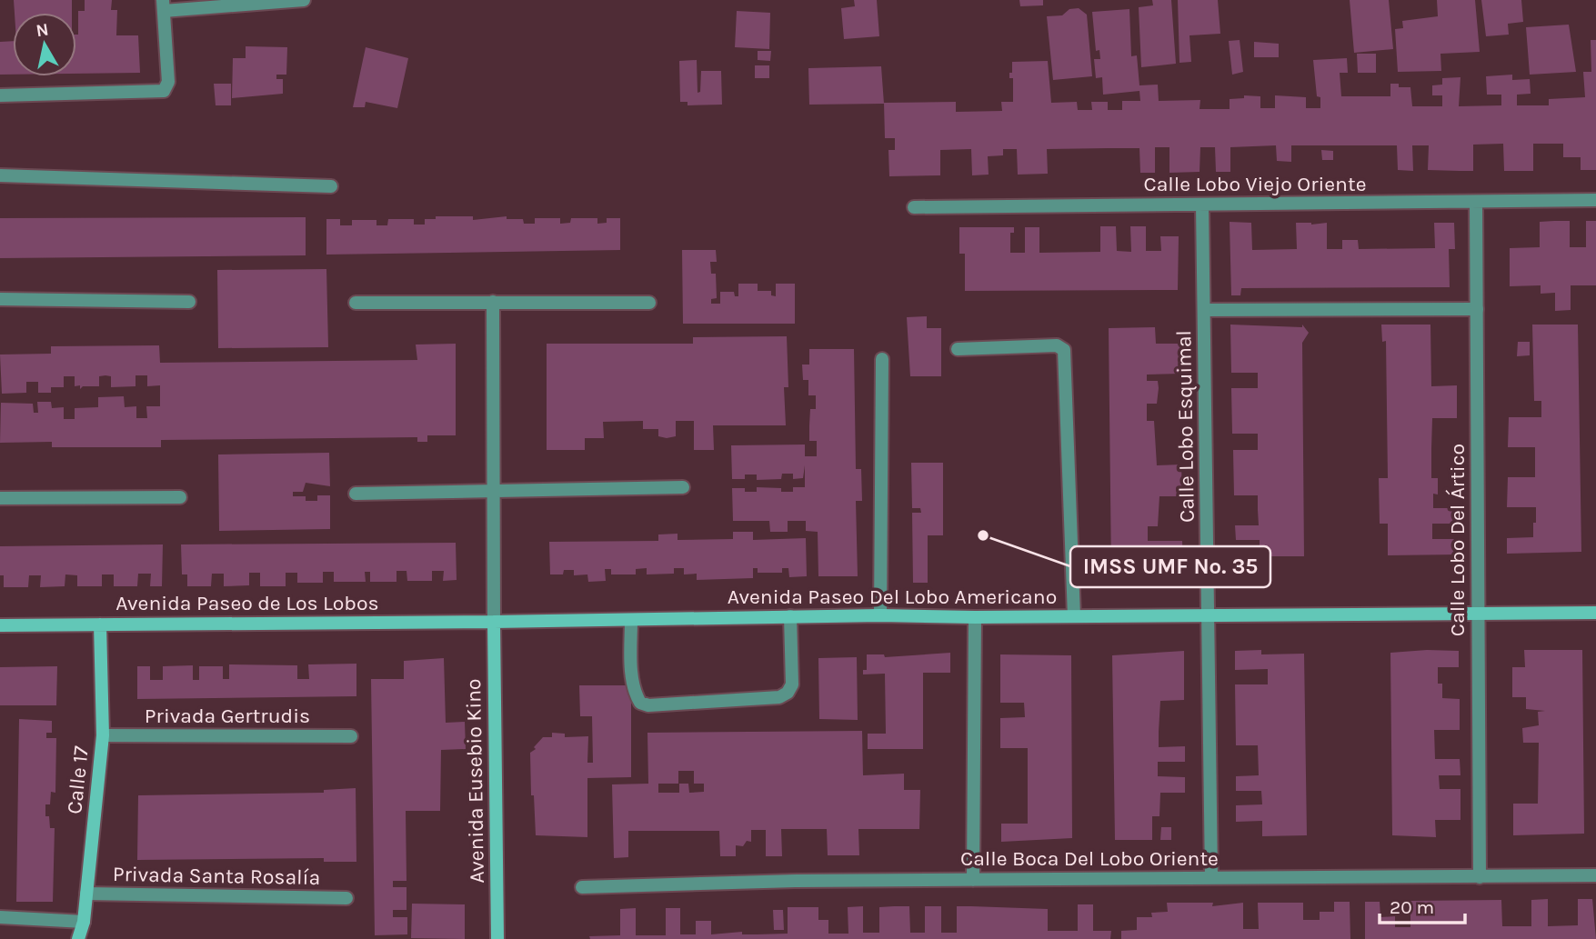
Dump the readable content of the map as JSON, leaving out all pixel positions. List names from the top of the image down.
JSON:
{
  "streets": {
    "street": [
      "Calle Lobo Viejo Oriente",
      "Calle Lobo Esquimal",
      "Calle Lobo Del Ártico",
      "Avenida Paseo Del Lobo Americano",
      "Avenida Paseo de Los Lobos",
      "Privada Gertrudis",
      "Calle 17",
      "Avenida Eusebio Kino",
      "Calle Boca Del Lobo Oriente",
      "Privada Santa Rosalía"
    ]
  },
  "crossings": [
    ["Calle Lobo Viejo Oriente", "Calle Lobo Esquimal"],
    ["Calle Lobo Viejo Oriente", "Calle Lobo Del Ártico"],
    ["Calle Lobo Esquimal", "Avenida Paseo Del Lobo Americano"],
    ["Calle Lobo Esquimal", "Calle Boca Del Lobo Oriente"],
    ["Calle Lobo Del Ártico", "Avenida Paseo Del Lobo Americano"],
    ["Calle Lobo Del Ártico", "Calle Boca Del Lobo Oriente"],
    ["Avenida Paseo Del Lobo Americano", "Avenida Paseo de Los Lobos"],
    ["Avenida Paseo Del Lobo Americano", "Avenida Eusebio Kino"],
    ["Avenida Paseo de Los Lobos", "Calle 17"],
    ["Avenida Paseo de Los Lobos", "Avenida Eusebio Kino"],
    ["Privada Gertrudis", "Calle 17"],
    ["Calle 17", "Privada Santa Rosalía"]
  ],
  "places": ["IMSS UMF No. 35"],
  "scale_bar": "20 m",
  "north": "top"
}
